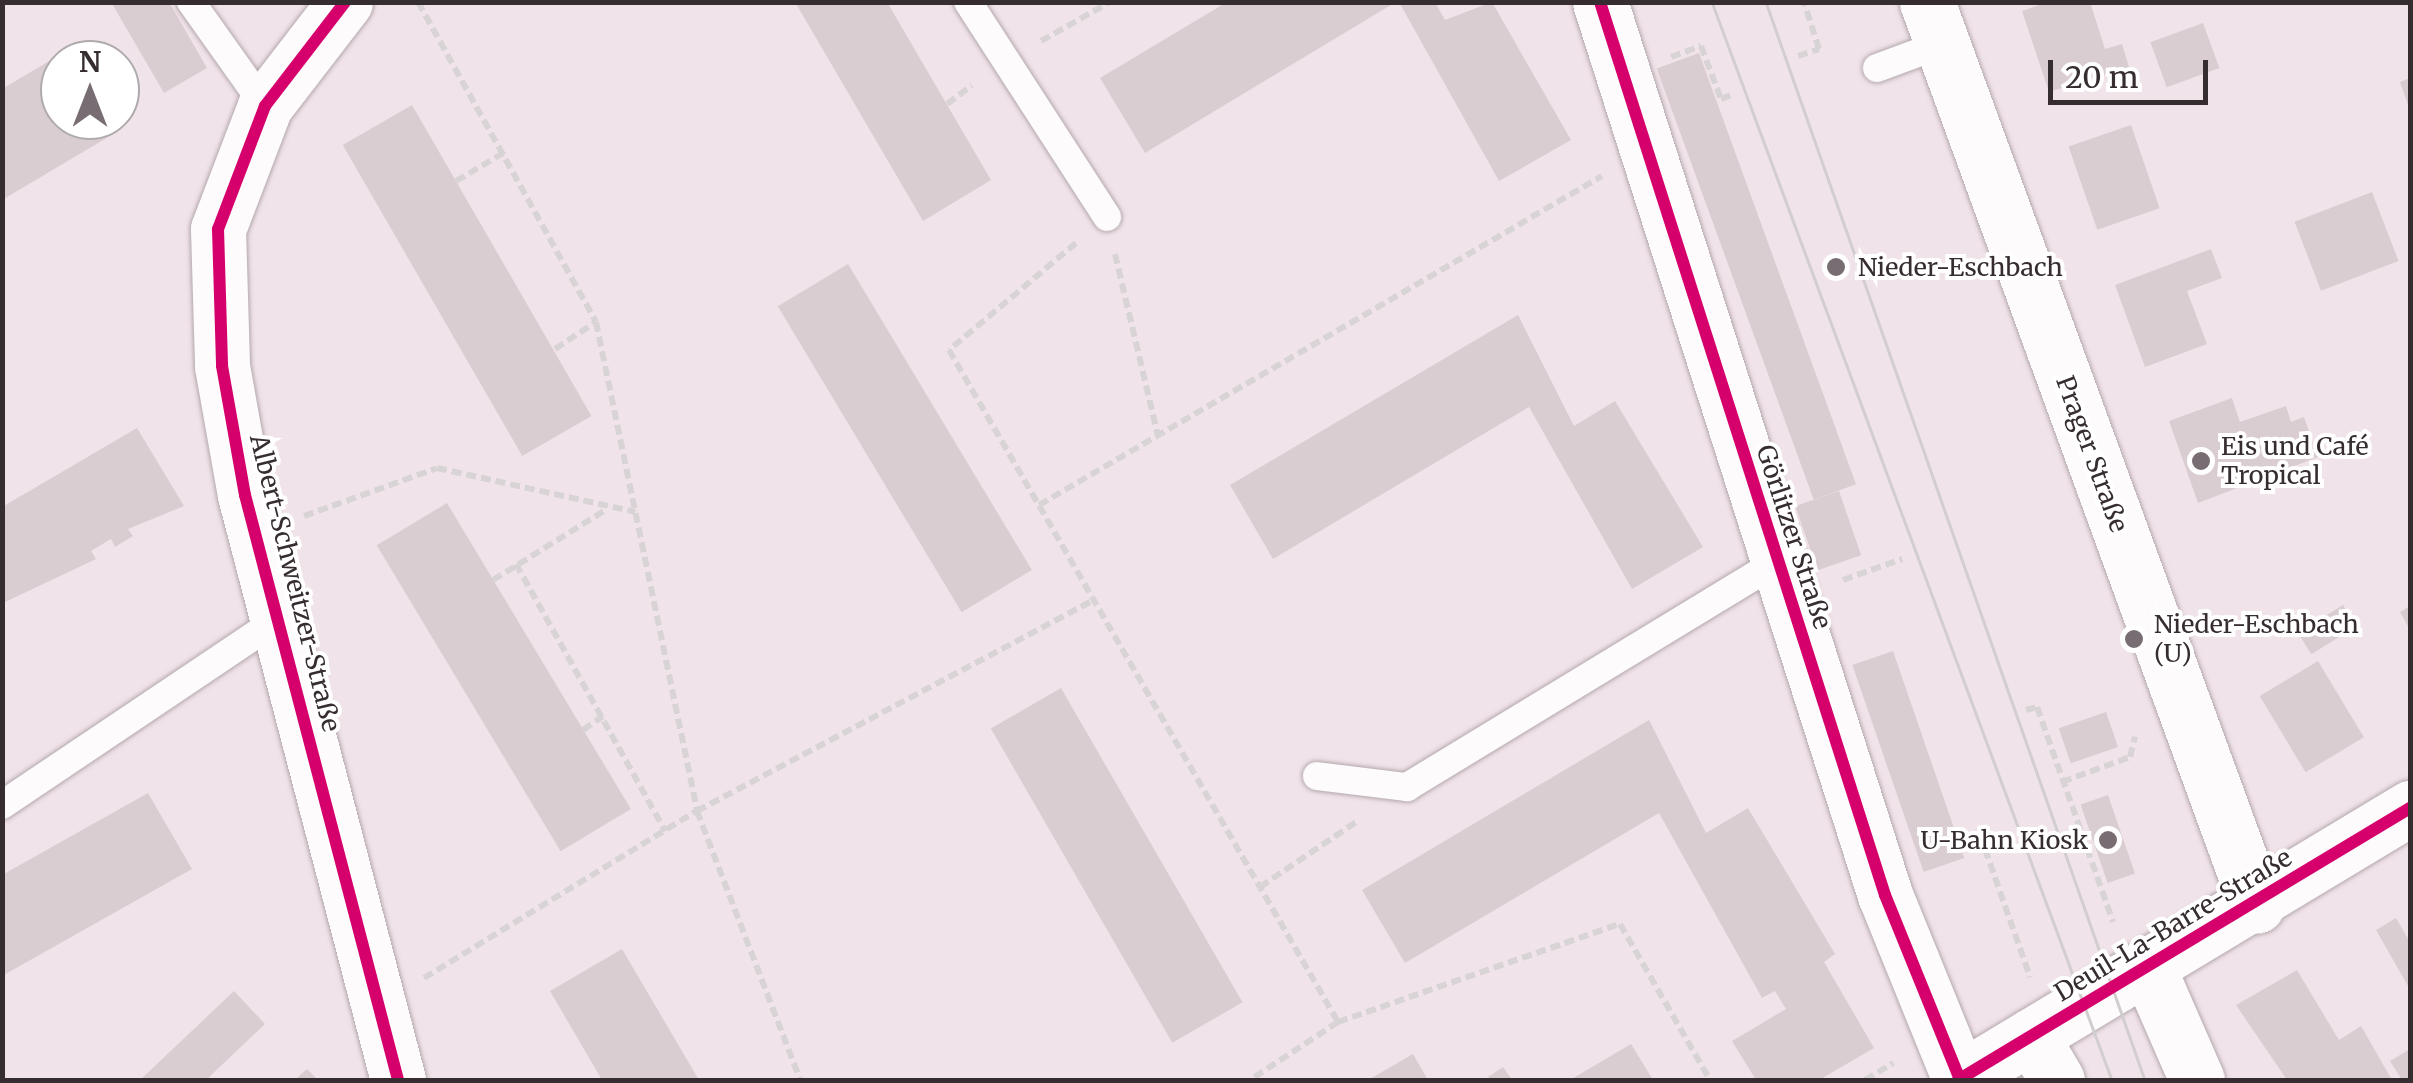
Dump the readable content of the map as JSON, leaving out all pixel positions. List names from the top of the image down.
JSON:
{
  "streets": {
    "street": [
      "Prager Straße",
      "Görlitzer Straße",
      "Albert-Schweitzer-Straße",
      "Deuil-La-Barre-Straße"
    ]
  },
  "crossings": [
    ["Prager Straße", "Deuil-La-Barre-Straße"],
    ["Görlitzer Straße", "Deuil-La-Barre-Straße"]
  ],
  "places": [
    "Nieder-Eschbach",
    "Eis und Café Tropical",
    "Nieder-Eschbach (U)",
    "U-Bahn Kiosk"
  ],
  "scale_bar": "20 m",
  "north": "top"
}
